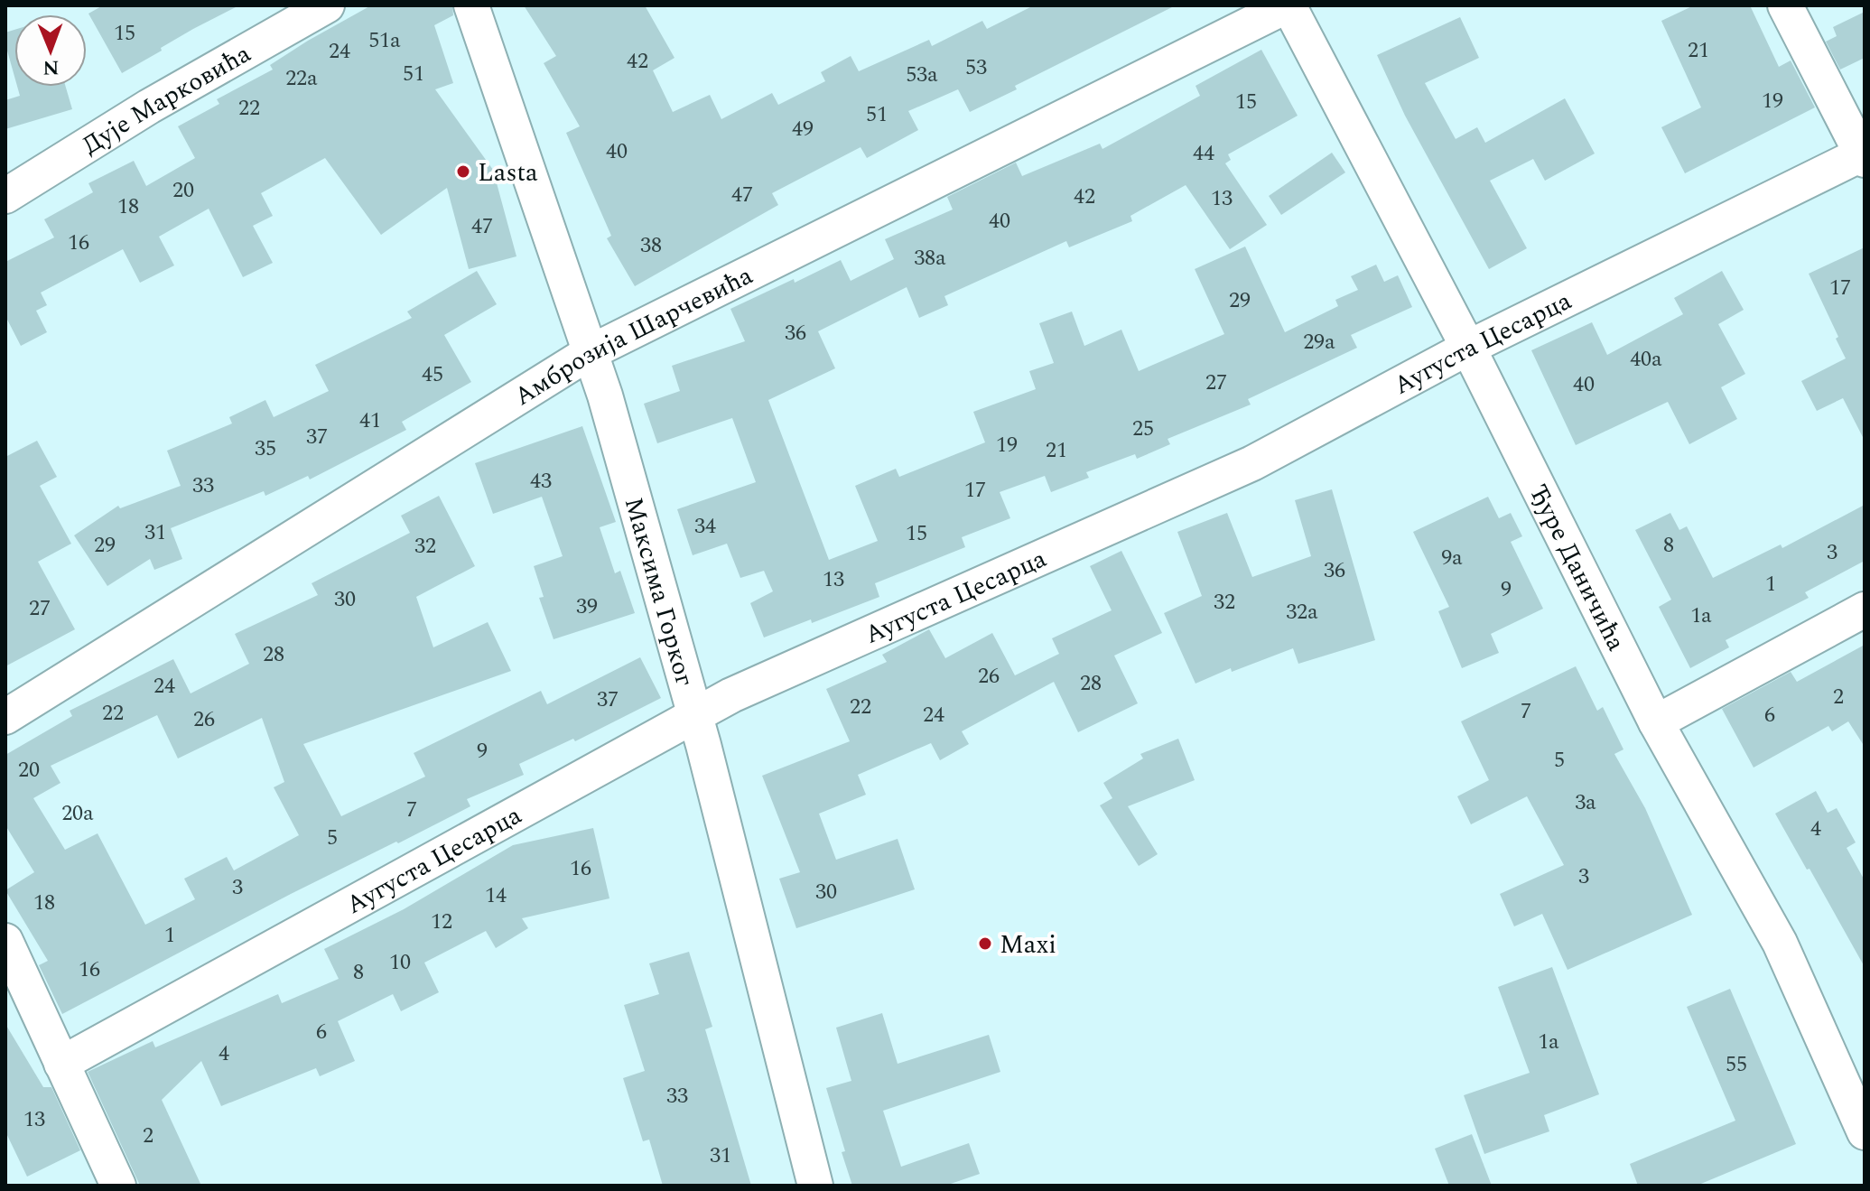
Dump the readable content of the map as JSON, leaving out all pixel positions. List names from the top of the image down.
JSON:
{
  "streets": {
    "street": [
      "Дује Марковића",
      "Амброзија Шарчевића",
      "Аугуста Цесарца",
      "Ђуре Даничића",
      "Максима Горког"
    ]
  },
  "crossings": [
    ["Амброзија Шарчевића", "Ђуре Даничића"],
    ["Амброзија Шарчевића", "Максима Горког"],
    ["Аугуста Цесарца", "Ђуре Даничића"],
    ["Аугуста Цесарца", "Максима Горког"]
  ],
  "places": ["Lasta", "Maxi"],
  "house_numbers": [
    "15",
    "51a",
    "21",
    "24",
    "42",
    "53",
    "51",
    "53a",
    "22a",
    "19",
    "15",
    "22",
    "51",
    "49",
    "40",
    "44",
    "20",
    "47",
    "42",
    "13",
    "18",
    "40",
    "47",
    "16",
    "38",
    "38a",
    "17",
    "29",
    "36",
    "29a",
    "40a",
    "45",
    "27",
    "40",
    "41",
    "25",
    "37",
    "19",
    "35",
    "21",
    "43",
    "33",
    "17",
    "34",
    "31",
    "15",
    "29",
    "8",
    "32",
    "3",
    "9a",
    "36",
    "13",
    "1",
    "9",
    "30",
    "32",
    "39",
    "27",
    "32a",
    "1a",
    "28",
    "26",
    "28",
    "24",
    "2",
    "37",
    "22",
    "7",
    "22",
    "24",
    "6",
    "26",
    "9",
    "5",
    "20",
    "3a",
    "7",
    "20a",
    "4",
    "5",
    "16",
    "3",
    "3",
    "30",
    "14",
    "18",
    "12",
    "1",
    "10",
    "16",
    "8",
    "6",
    "1a",
    "4",
    "55",
    "33",
    "13",
    "2",
    "31"
  ],
  "north": "bottom"
}
